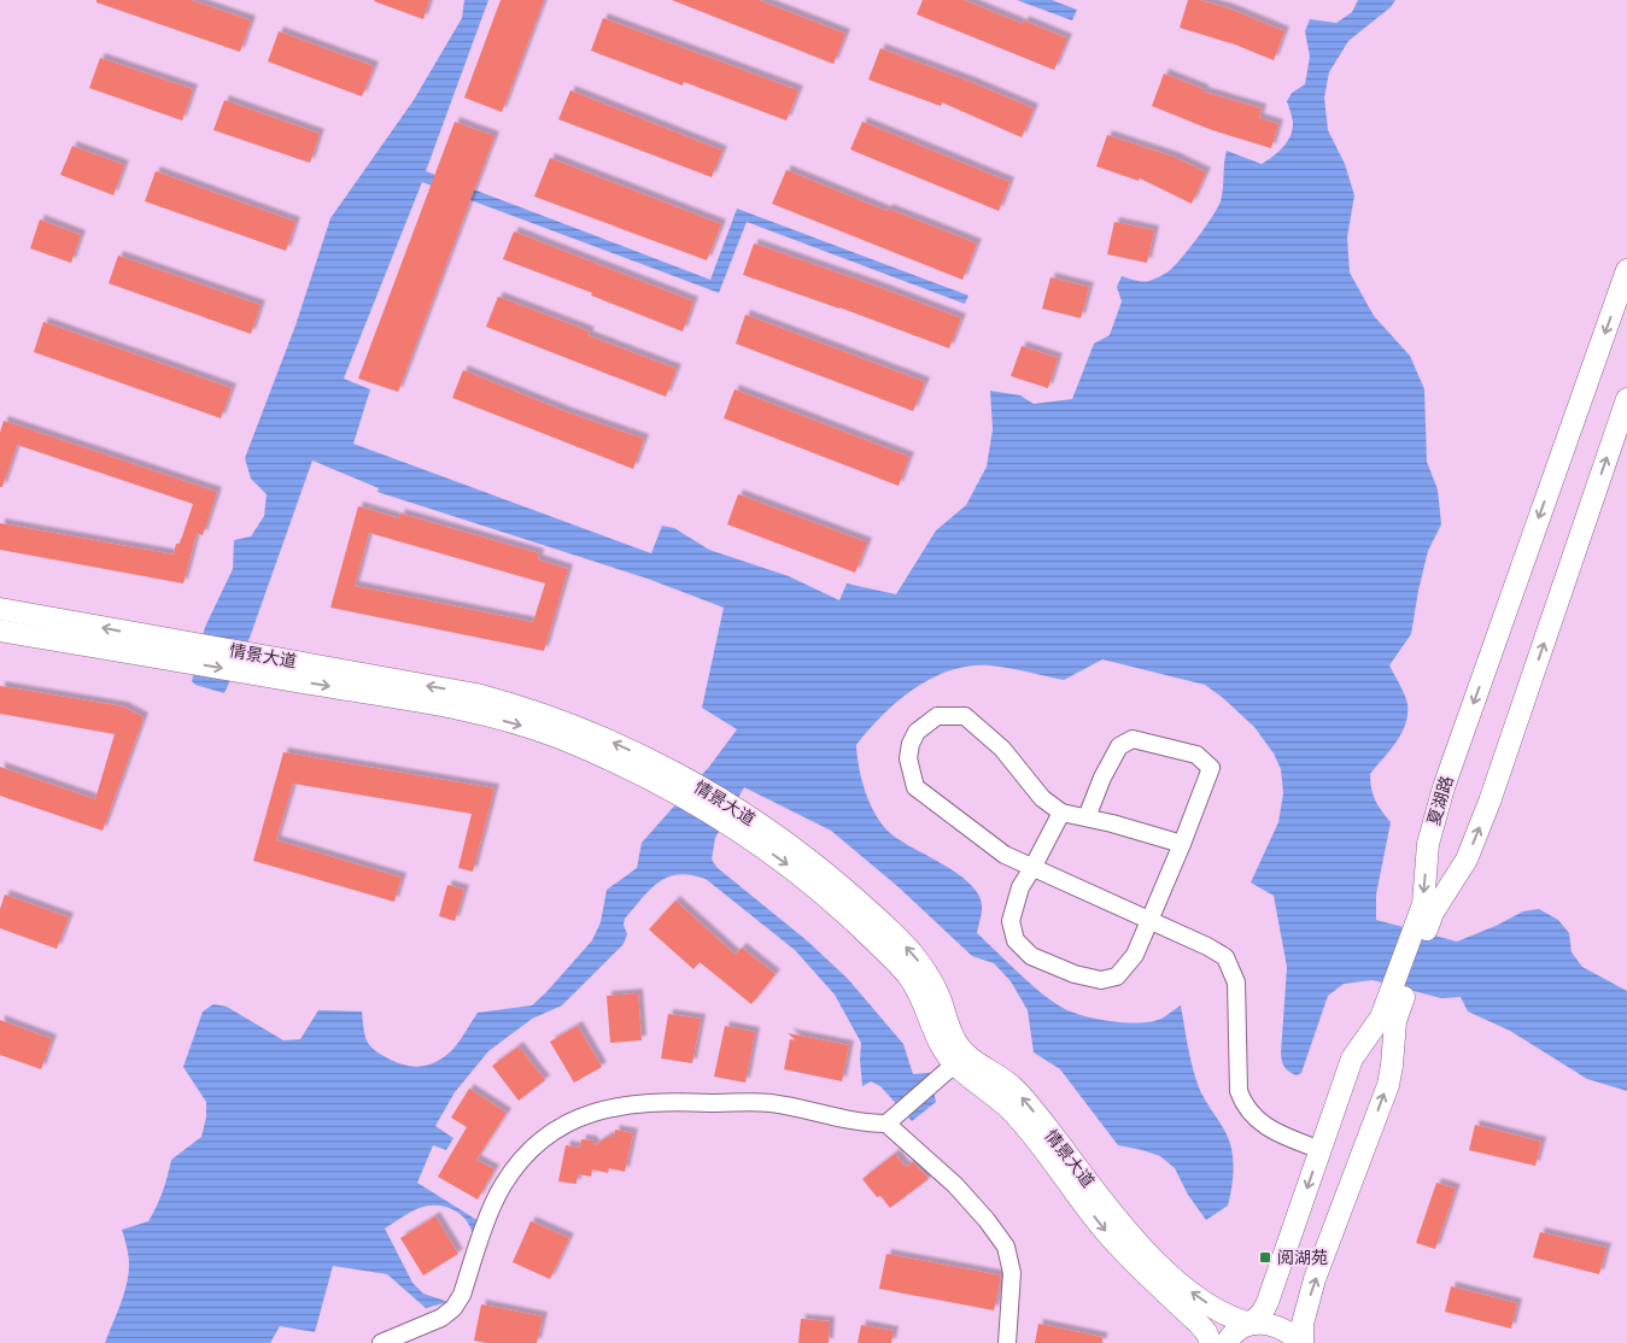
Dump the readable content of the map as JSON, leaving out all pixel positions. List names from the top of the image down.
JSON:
{
  "streets": {
    "street": ["情景大道", "夏湖路"]
  },
  "crossings": [
    ["情景大道", "夏湖路"]
  ],
  "places": {
    "transit": ["阅湖苑"]
  }
}
